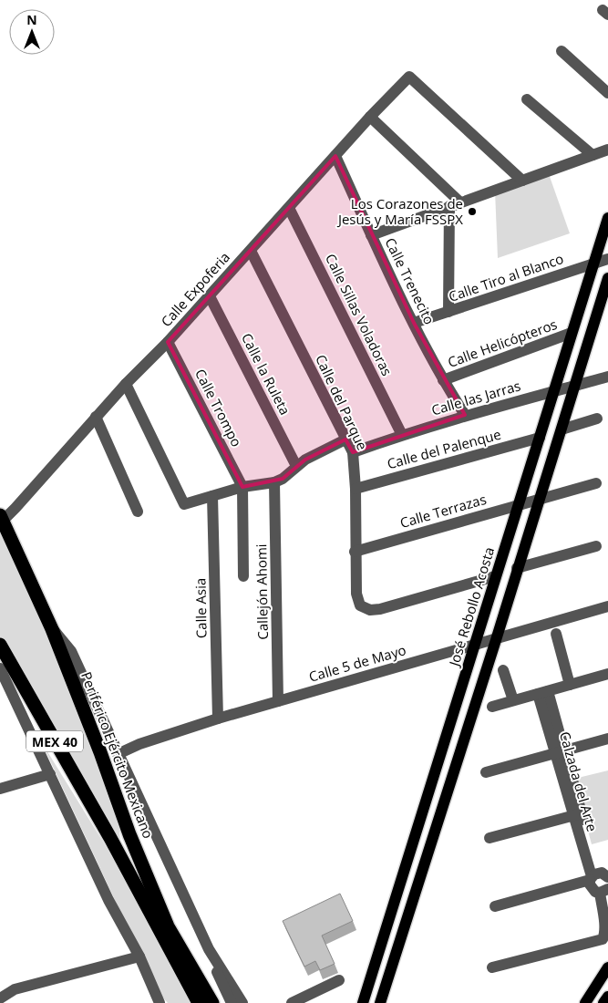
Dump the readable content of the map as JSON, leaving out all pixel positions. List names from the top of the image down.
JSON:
{
  "streets": {
    "highway": ["MEX 40", "Periférico Ejército Mexicano"],
    "main road": ["José Rebollo Acosta"],
    "street": [
      "Calle Tiro al Blanco",
      "Calle Trenecito",
      "Calle Expoferia",
      "Calle Sillas Voladoras",
      "Calle Helicópteros",
      "Calle la Ruleta",
      "Calle las Jarras",
      "Calle del Parque",
      "Calle Trompo",
      "Calle del Palenque",
      "Calle Terrazas",
      "Callejón Ahomi",
      "Calle Asia",
      "Calle 5 de Mayo",
      "Calzada del Arte"
    ]
  },
  "crossings": [
    ["Calle Tiro al Blanco", "Calle Trenecito"],
    ["Calle Tiro al Blanco", "José Rebollo Acosta"],
    ["Calle Trenecito", "Calle Expoferia"],
    ["Calle Trenecito", "Calle Helicópteros"],
    ["Calle Trenecito", "Calle las Jarras"],
    ["Calle Expoferia", "Calle Sillas Voladoras"],
    ["Calle Expoferia", "Calle la Ruleta"],
    ["Calle Expoferia", "Calle del Parque"],
    ["Calle Expoferia", "Calle Trompo"],
    ["Calle Expoferia", "Periférico Ejército Mexicano"],
    ["Calle Sillas Voladoras", "Calle las Jarras"],
    ["Calle Helicópteros", "José Rebollo Acosta"],
    ["Calle las Jarras", "Calle del Parque"],
    ["Calle las Jarras", "José Rebollo Acosta"],
    ["Calle del Parque", "Calle del Palenque"],
    ["Calle del Parque", "Calle Terrazas"],
    ["Calle del Parque", "José Rebollo Acosta"],
    ["Calle del Palenque", "José Rebollo Acosta"],
    ["Calle Terrazas", "José Rebollo Acosta"],
    ["Callejón Ahomi", "Calle 5 de Mayo"],
    ["José Rebollo Acosta", "Calle 5 de Mayo"],
    ["Calle Asia", "Calle 5 de Mayo"]
  ],
  "places": ["Los Corazones de Jesús y María FSSPX"],
  "north": "top"
}
